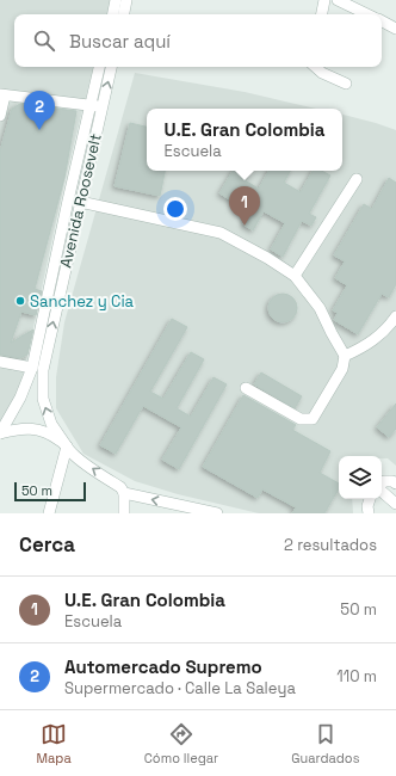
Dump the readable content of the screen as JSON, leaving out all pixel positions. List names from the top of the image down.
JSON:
{
  "streets": {
    "street": ["Avenida Roosevelt"]
  },
  "places": ["Sanchez y Cia"],
  "scale_bar": "50 m",
  "page": {
    "search": "Buscar aquí",
    "pins": ["2", "1"],
    "popup": ["U.E. Gran Colombia", "Escuela"],
    "scale": "50 m",
    "heading": ["Cerca", "2 resultados"],
    "list": [
      {
        "mark": "1",
        "name": "U.E. Gran Colombia",
        "note": "Escuela",
        "value": "50 m"
      },
      {
        "mark": "2",
        "name": "Automercado Supremo",
        "note": "Supermercado · Calle La Saleya",
        "value": "110 m"
      }
    ],
    "nav": ["Mapa", "Cómo llegar", "Guardados"]
  }
}
